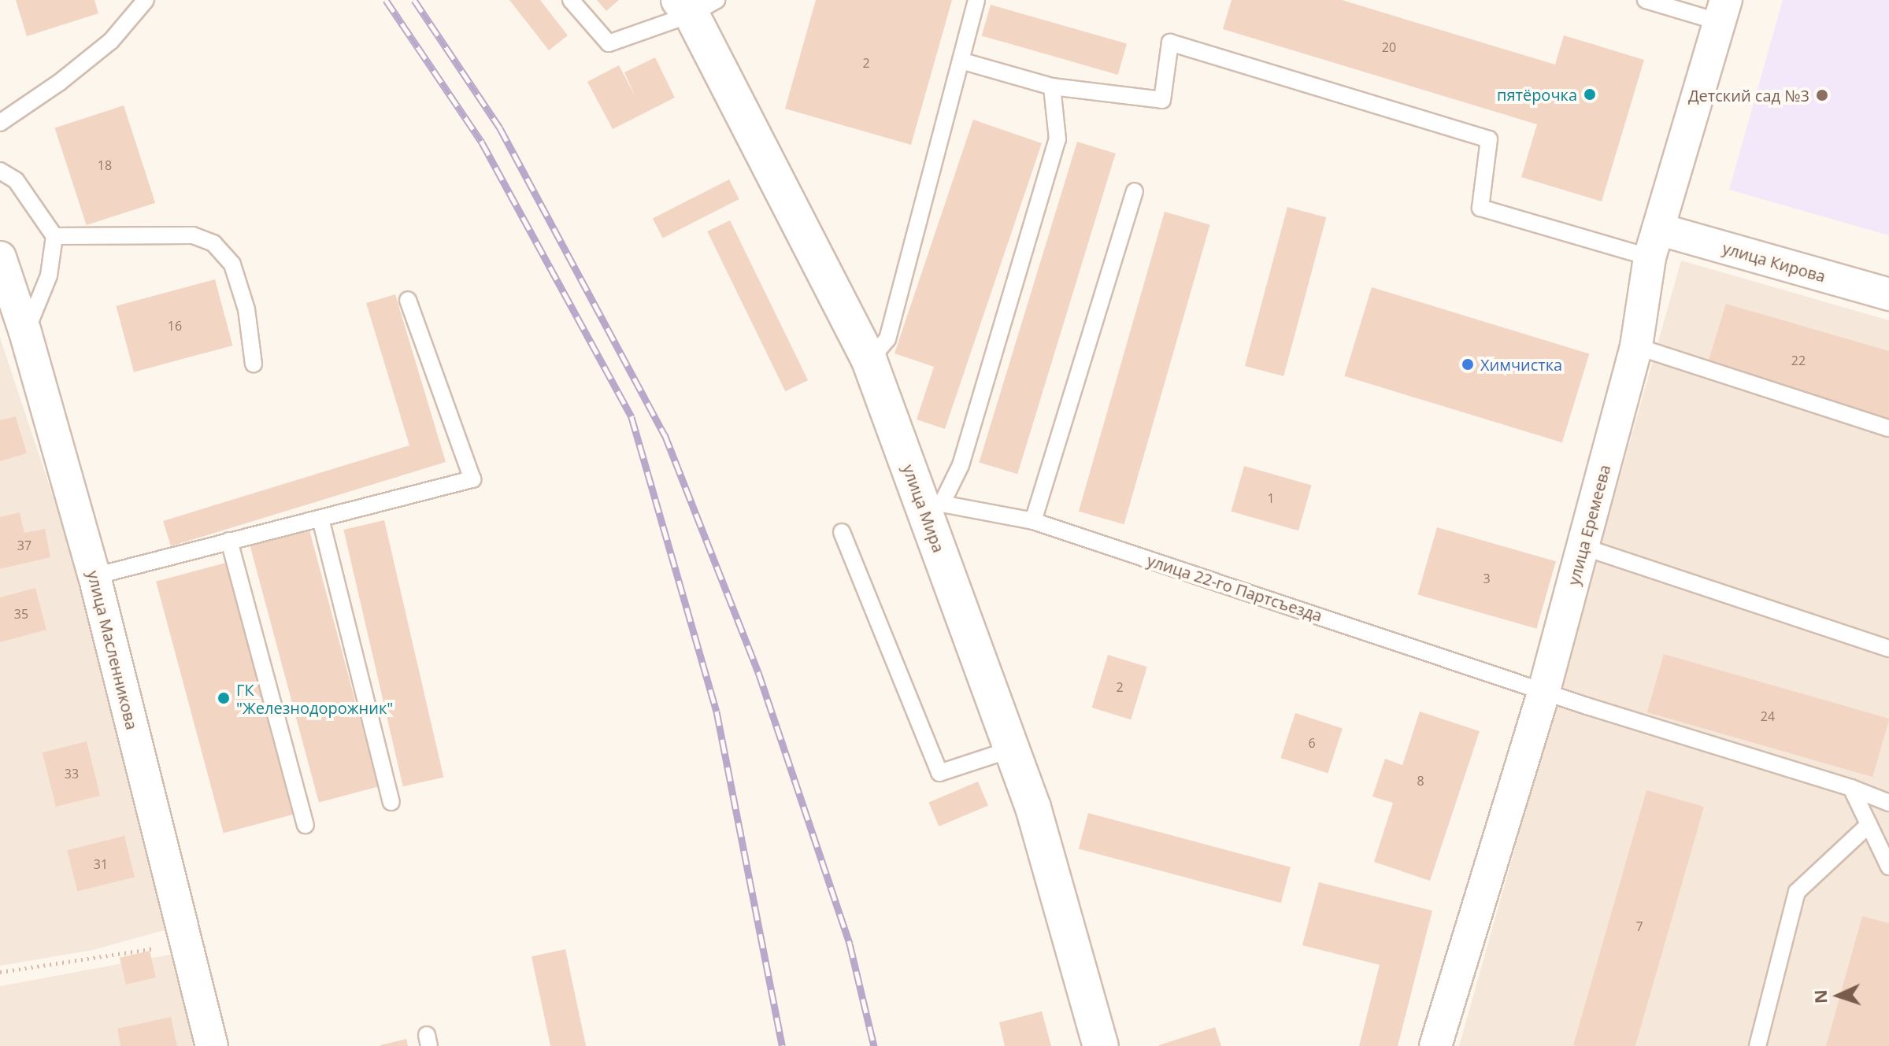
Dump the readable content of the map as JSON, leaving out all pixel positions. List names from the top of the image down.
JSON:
{
  "streets": {
    "street": [
      "улица Кирова",
      "улица Мира",
      "улица Еремеева",
      "улица Масленникова"
    ],
    "lane": ["улица 22-го Партсъезда"]
  },
  "crossings": [
    ["улица Кирова", "улица Еремеева"],
    ["улица Мира", "улица 22-го Партсъезда"],
    ["улица Еремеева", "улица 22-го Партсъезда"]
  ],
  "places": [
    "пятёрочка",
    "Детский сад №3",
    "Химчистка",
    "ГК \"Железнодорожник\""
  ],
  "house_numbers": [
    "20",
    "2",
    "18",
    "16",
    "22",
    "1",
    "37",
    "3",
    "35",
    "2",
    "24",
    "6",
    "33",
    "8",
    "31",
    "7"
  ],
  "north": "left"
}
